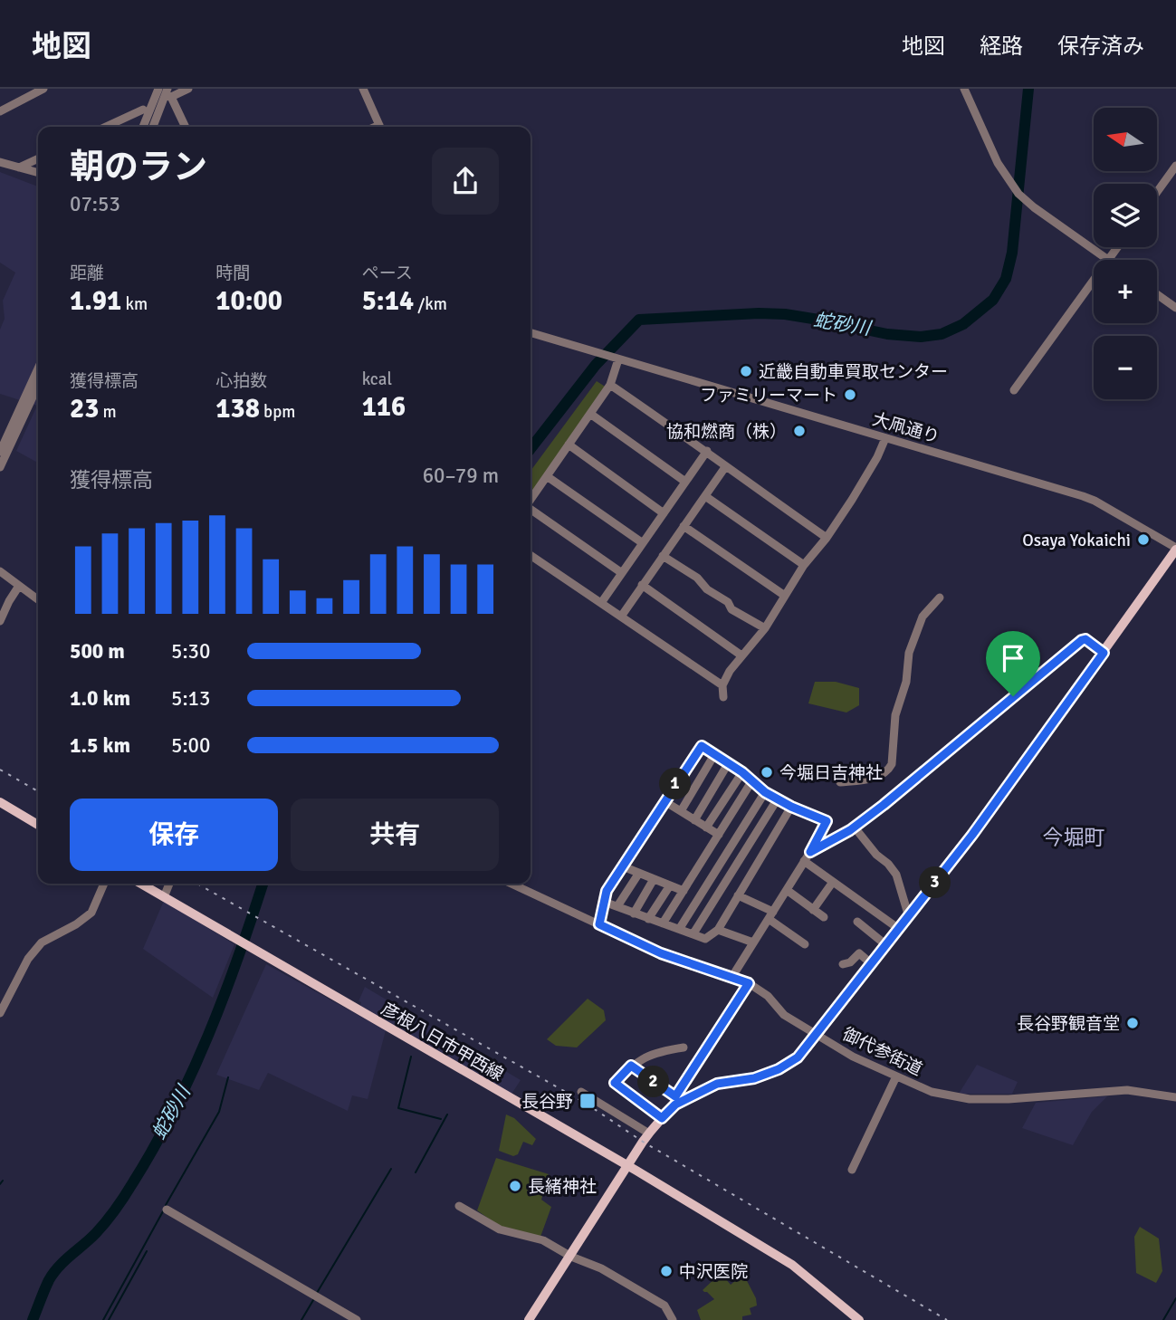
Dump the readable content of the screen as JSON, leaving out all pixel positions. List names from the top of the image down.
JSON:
{
  "streets": {
    "main road": ["彦根八日市甲西線"],
    "street": ["大凧通り", "御代参街道"]
  },
  "districts": ["今堀町"],
  "water": ["蛇砂川"],
  "places": {
    "other": [
      "近畿自動車買取センター",
      "ファミリーマート",
      "協和燃商（株）",
      "Osaya Yokaichi",
      "今堀日吉神社",
      "長谷野観音堂",
      "長緒神社",
      "中沢医院"
    ],
    "transit": ["長谷野"]
  },
  "north": "left",
  "page": {
    "header": "地図",
    "nav": ["地図", "経路", "保存済み"],
    "map_buttons": ["+", "−"],
    "heading": ["朝のラン", "07:53"],
    "stats": [
      ["距離", "1.91 km"],
      ["時間", "10:00"],
      ["ペース", "5:14 /km"],
      ["獲得標高", "23 m"],
      ["心拍数", "138 bpm"],
      ["kcal", "116"]
    ],
    "chart": ["獲得標高", "60–79 m"],
    "list": [
      {
        "name": "500 m",
        "note": "5:30"
      },
      {
        "name": "1.0 km",
        "note": "5:13"
      },
      {
        "name": "1.5 km",
        "note": "5:00"
      }
    ],
    "pins": ["1", "3", "2"],
    "buttons": ["保存", "共有"]
  }
}
